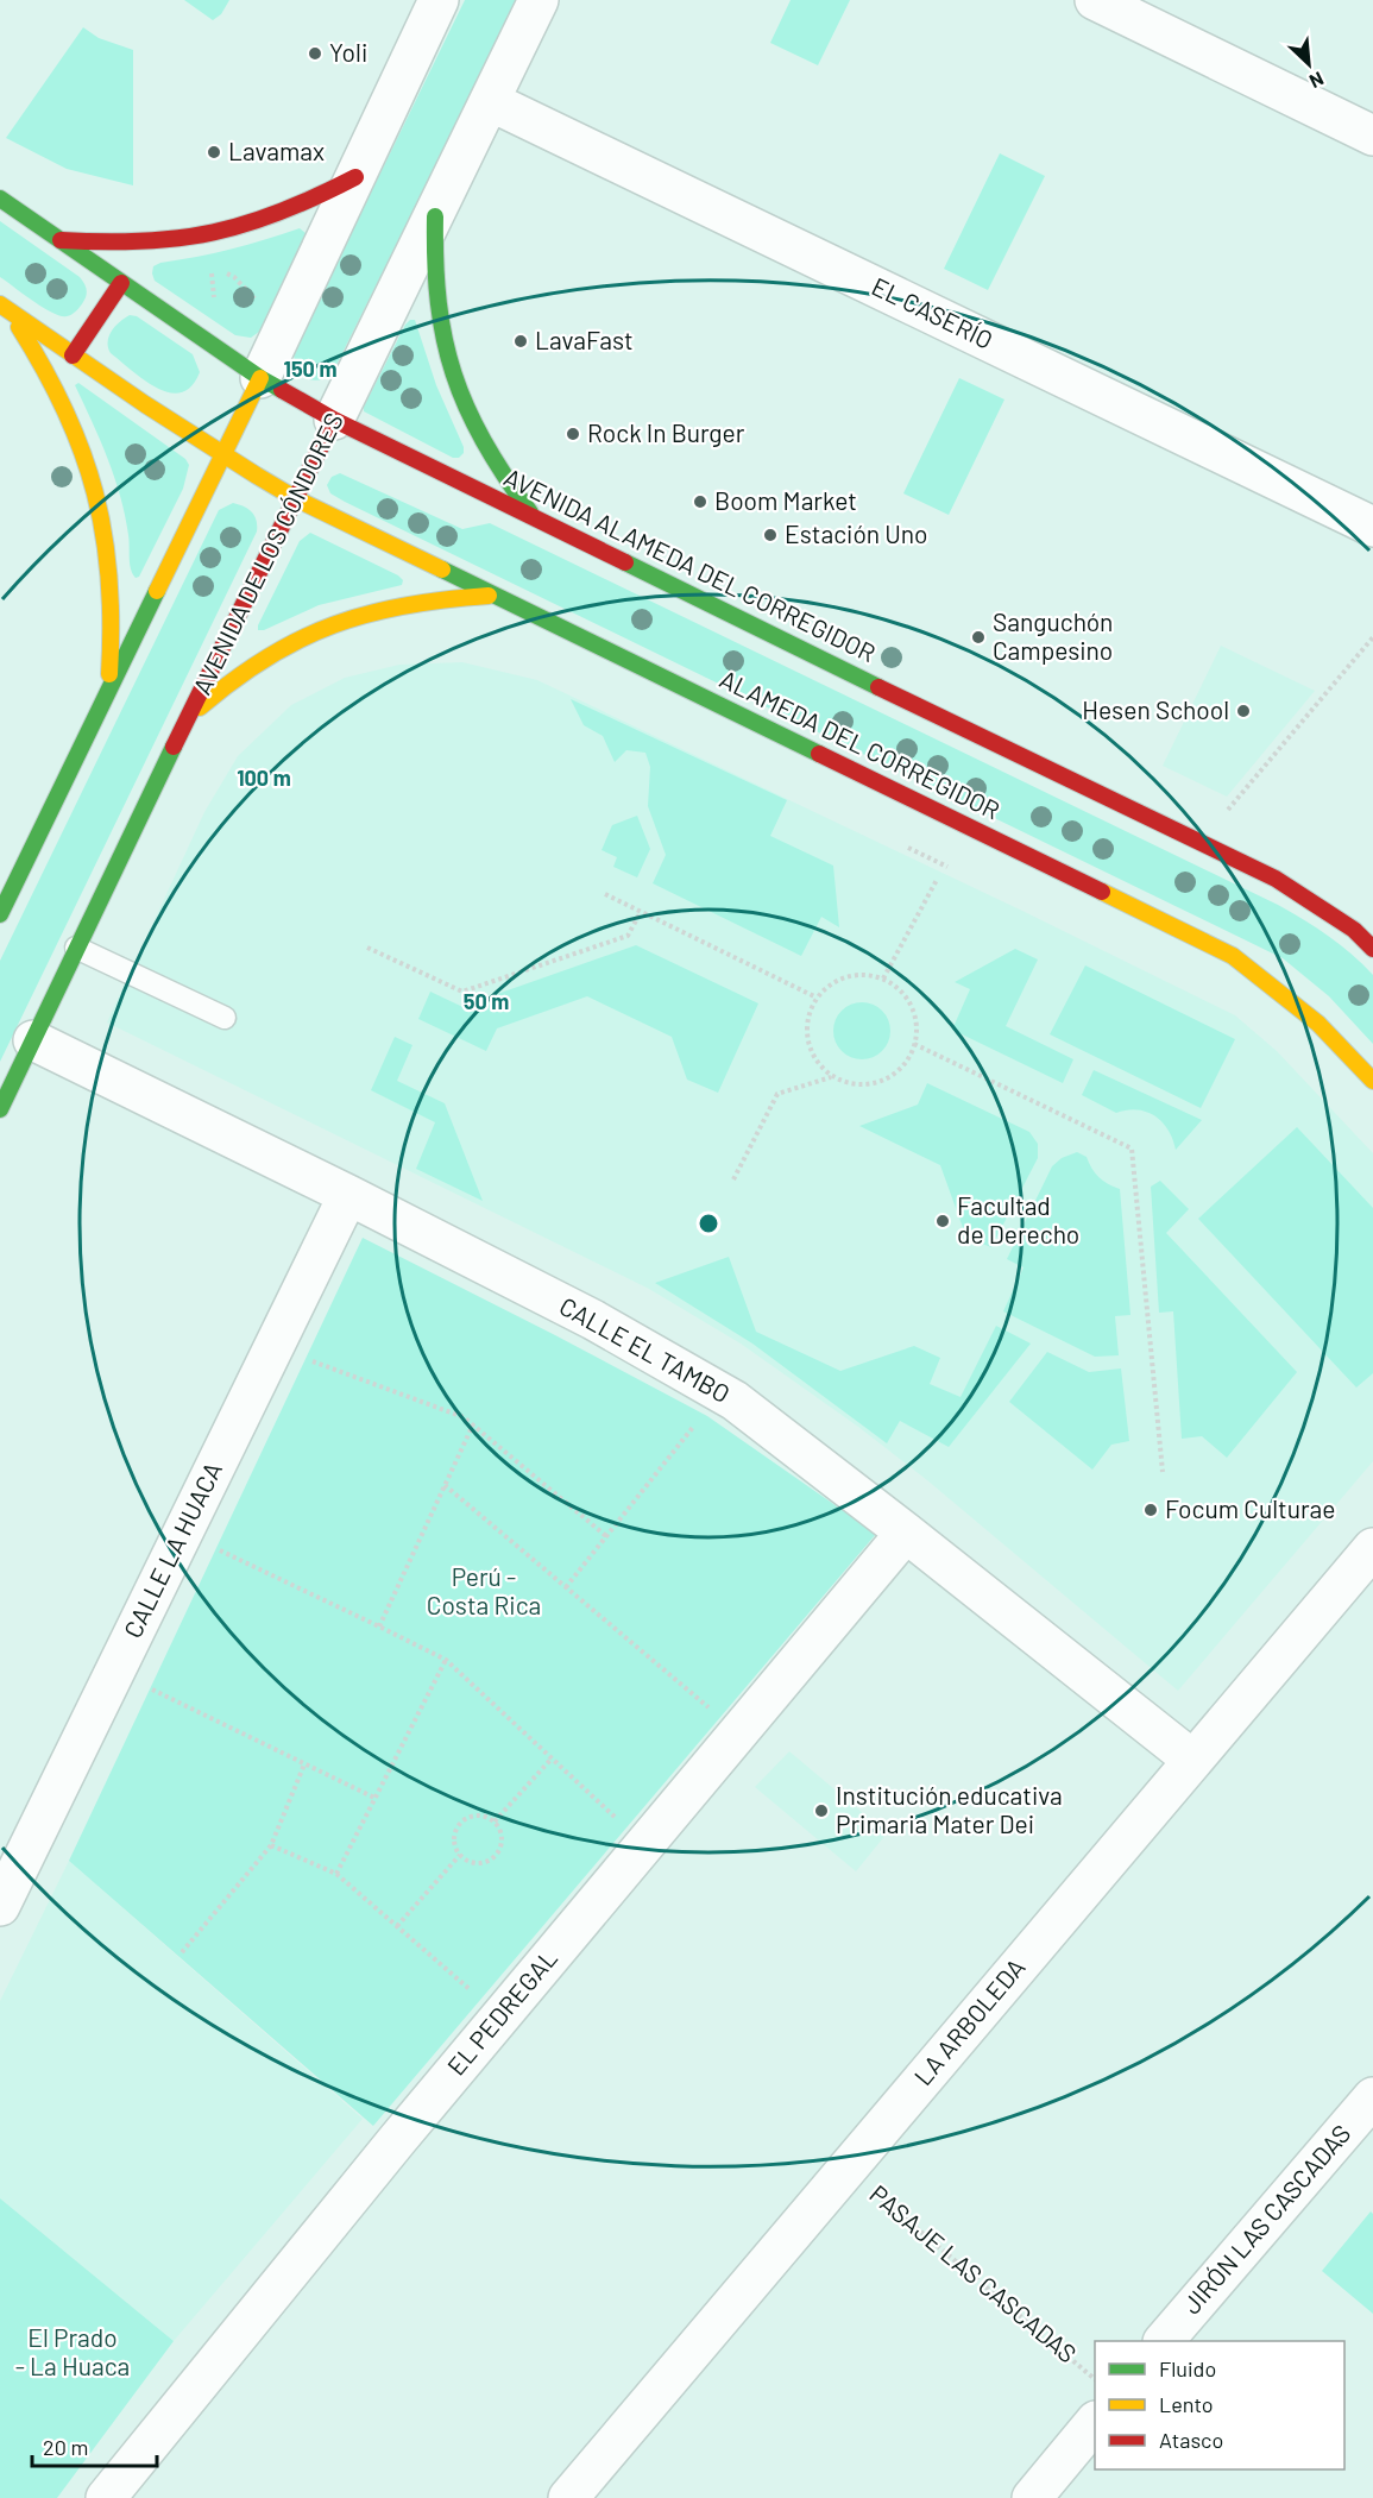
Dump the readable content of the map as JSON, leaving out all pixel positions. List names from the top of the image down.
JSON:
{
  "streets": {
    "main road": ["AVENIDA DE LOS CÓNDORES", "AVENIDA ALAMEDA DEL CORREGIDOR", "ALAMEDA DEL CORREGIDOR"],
    "street": [
      "EL CASERÍO",
      "CALLE EL TAMBO",
      "CALLE LA HUACA",
      "EL PEDREGAL",
      "LA ARBOLEDA",
      "JIRÓN LAS CASCADAS"
    ],
    "path": ["PASAJE LAS CASCADAS"]
  },
  "crossings": [
    ["EL CASERÍO", "AVENIDA DE LOS CÓNDORES"],
    ["AVENIDA DE LOS CÓNDORES", "AVENIDA ALAMEDA DEL CORREGIDOR"],
    ["AVENIDA DE LOS CÓNDORES", "ALAMEDA DEL CORREGIDOR"],
    ["AVENIDA DE LOS CÓNDORES", "CALLE EL TAMBO"],
    ["CALLE EL TAMBO", "CALLE LA HUACA"],
    ["CALLE EL TAMBO", "EL PEDREGAL"],
    ["CALLE EL TAMBO", "LA ARBOLEDA"],
    ["LA ARBOLEDA", "PASAJE LAS CASCADAS"]
  ],
  "parks": ["Perú - Costa Rica", "El Prado - La Huaca"],
  "places": [
    "Yoli",
    "Lavamax",
    "LavaFast",
    "Rock In Burger",
    "Boom Market",
    "Estación Uno",
    "Sanguchón Campesino",
    "Hesen School",
    "Facultad de Derecho",
    "Focum Culturae",
    "Institución educativa Primaria Mater Dei"
  ],
  "legend": ["Fluido", "Lento", "Atasco"],
  "scale_bar": "20 m",
  "north": "bottom right",
  "rings": ["150 m", "100 m", "50 m"]
}
